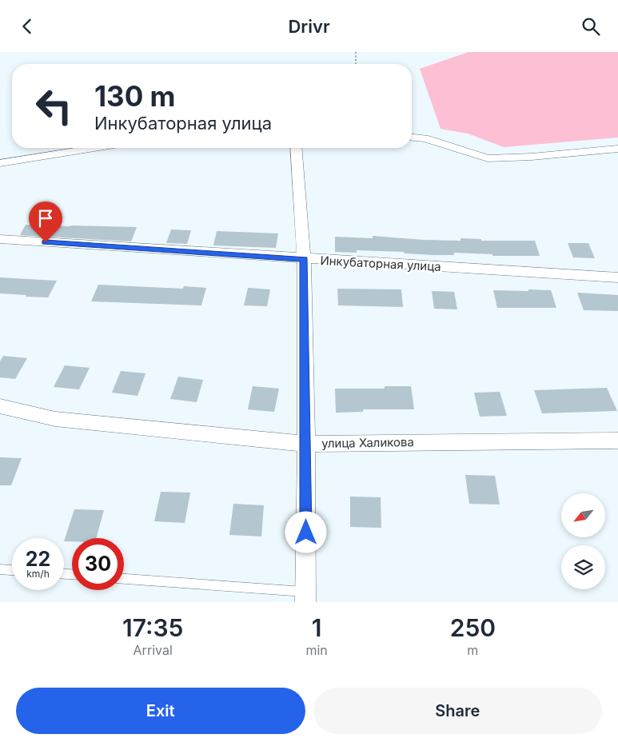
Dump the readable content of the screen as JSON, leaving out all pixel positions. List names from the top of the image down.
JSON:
{
  "streets": {
    "street": ["Инкубаторная улица", "улица Халикова"]
  },
  "north": "bottom left",
  "page": {
    "header": "Drivr",
    "turn": ["130 m", "Инкубаторная улица"],
    "speed": "22 km/h",
    "limit": "30",
    "eta": [
      "17:35",
      "Arrival",
      "1",
      "min",
      "250",
      "m"
    ],
    "buttons": ["Exit", "Share"]
  }
}
